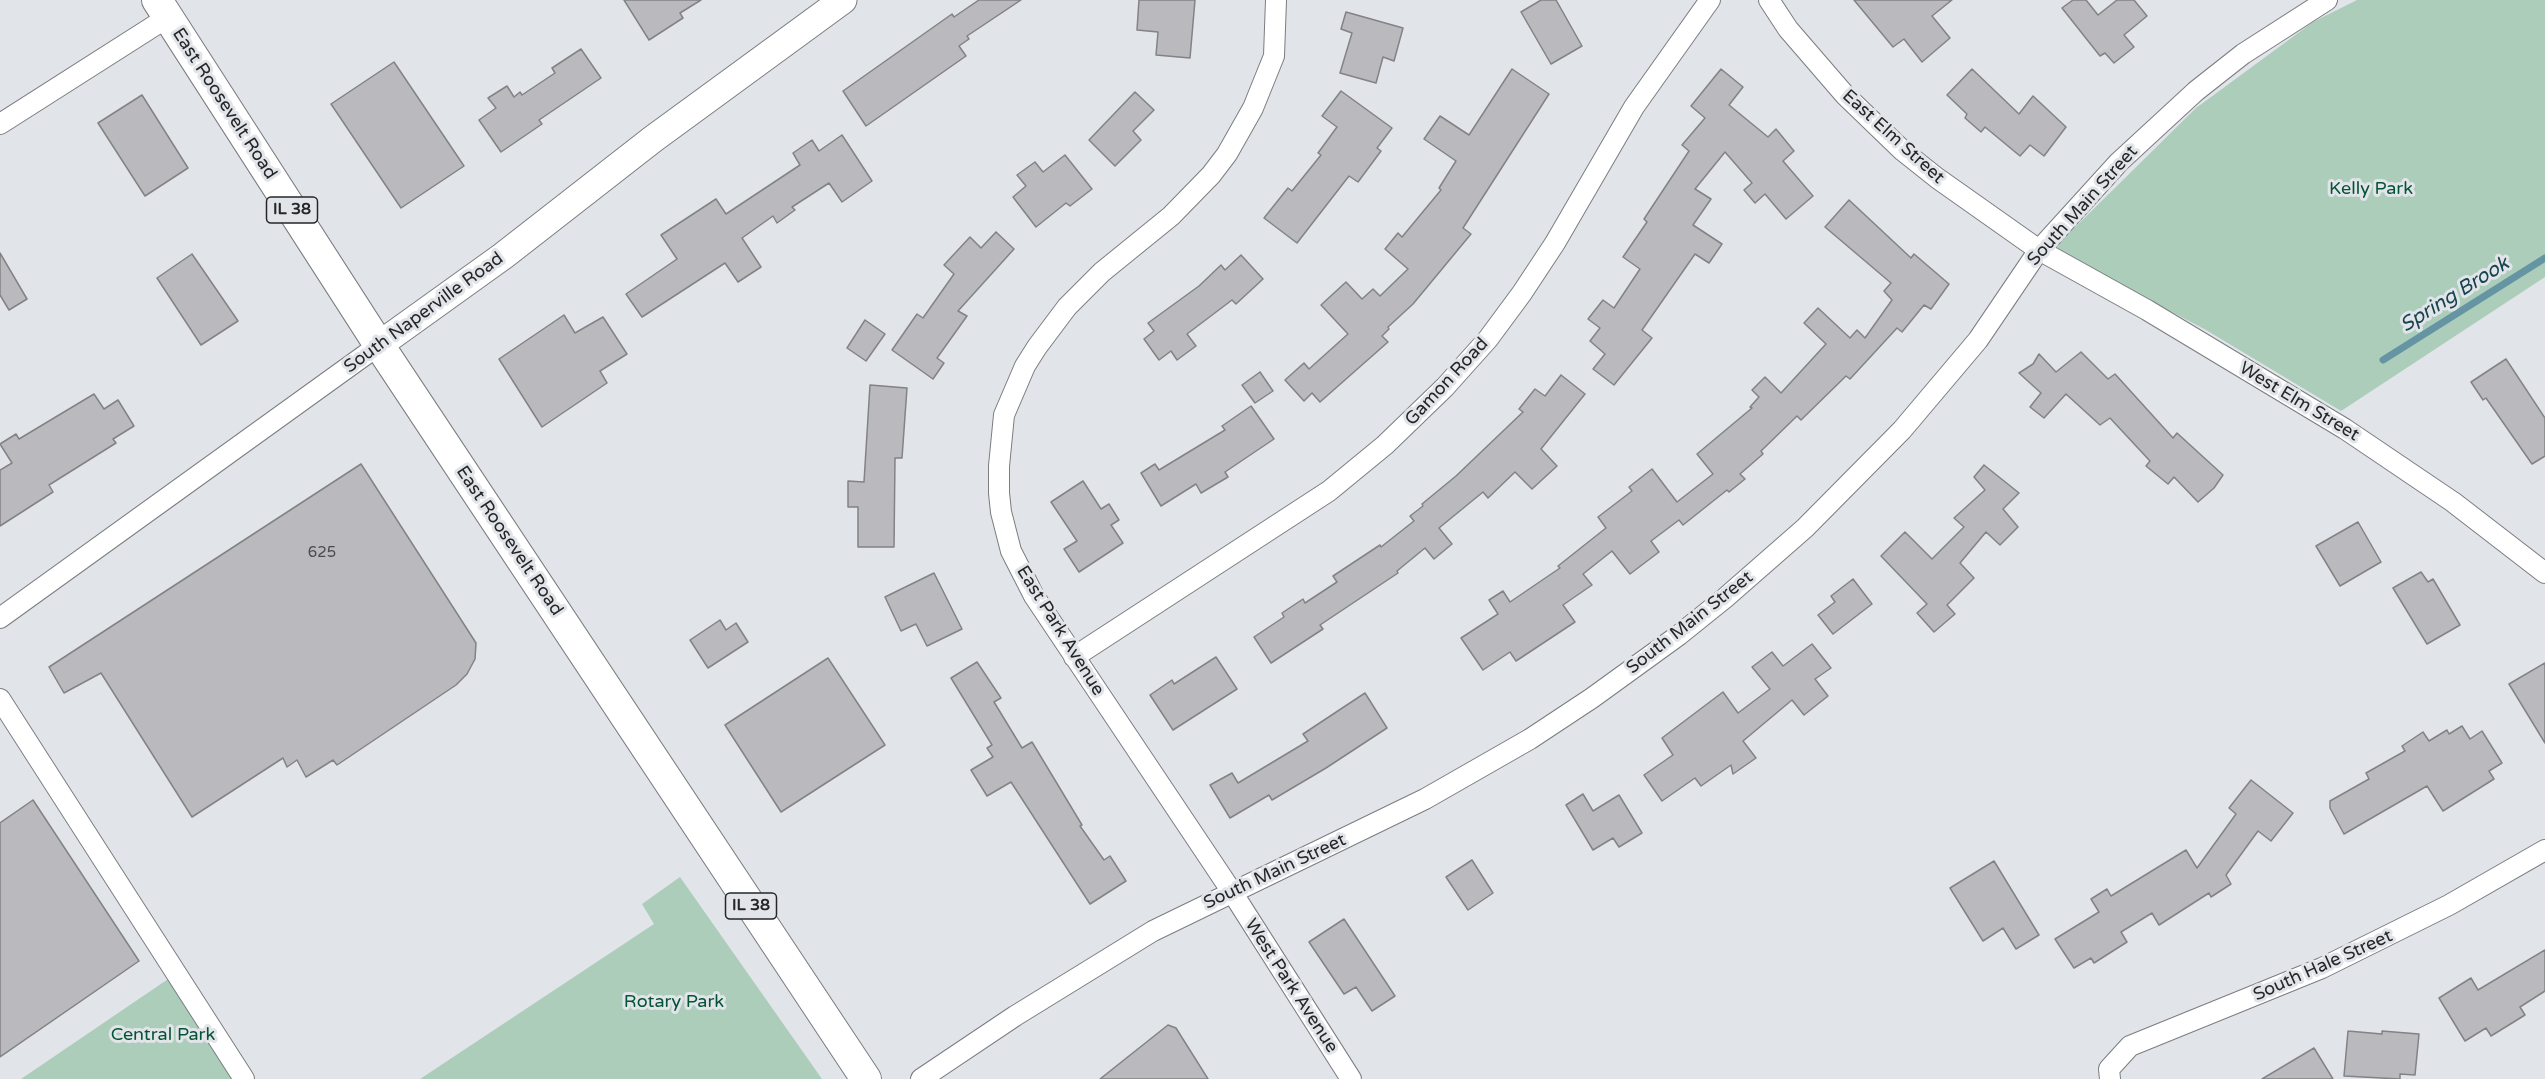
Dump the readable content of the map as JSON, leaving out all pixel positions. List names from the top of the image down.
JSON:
{
  "streets": {
    "main road": ["East Roosevelt Road", "IL 38", "South Naperville Road"],
    "street": [
      "East Elm Street",
      "South Main Street",
      "Gamon Road",
      "West Elm Street",
      "East Park Avenue",
      "South Hale Street",
      "West Park Avenue"
    ]
  },
  "crossings": [
    ["East Roosevelt Road", "South Naperville Road"],
    ["East Elm Street", "South Main Street"],
    ["East Elm Street", "West Elm Street"],
    ["South Main Street", "West Elm Street"],
    ["South Main Street", "East Park Avenue"],
    ["South Main Street", "West Park Avenue"],
    ["Gamon Road", "East Park Avenue"],
    ["East Park Avenue", "West Park Avenue"]
  ],
  "water": ["Spring Brook"],
  "parks": ["Kelly Park", "Rotary Park", "Central Park"],
  "house_numbers": ["625"]
}
